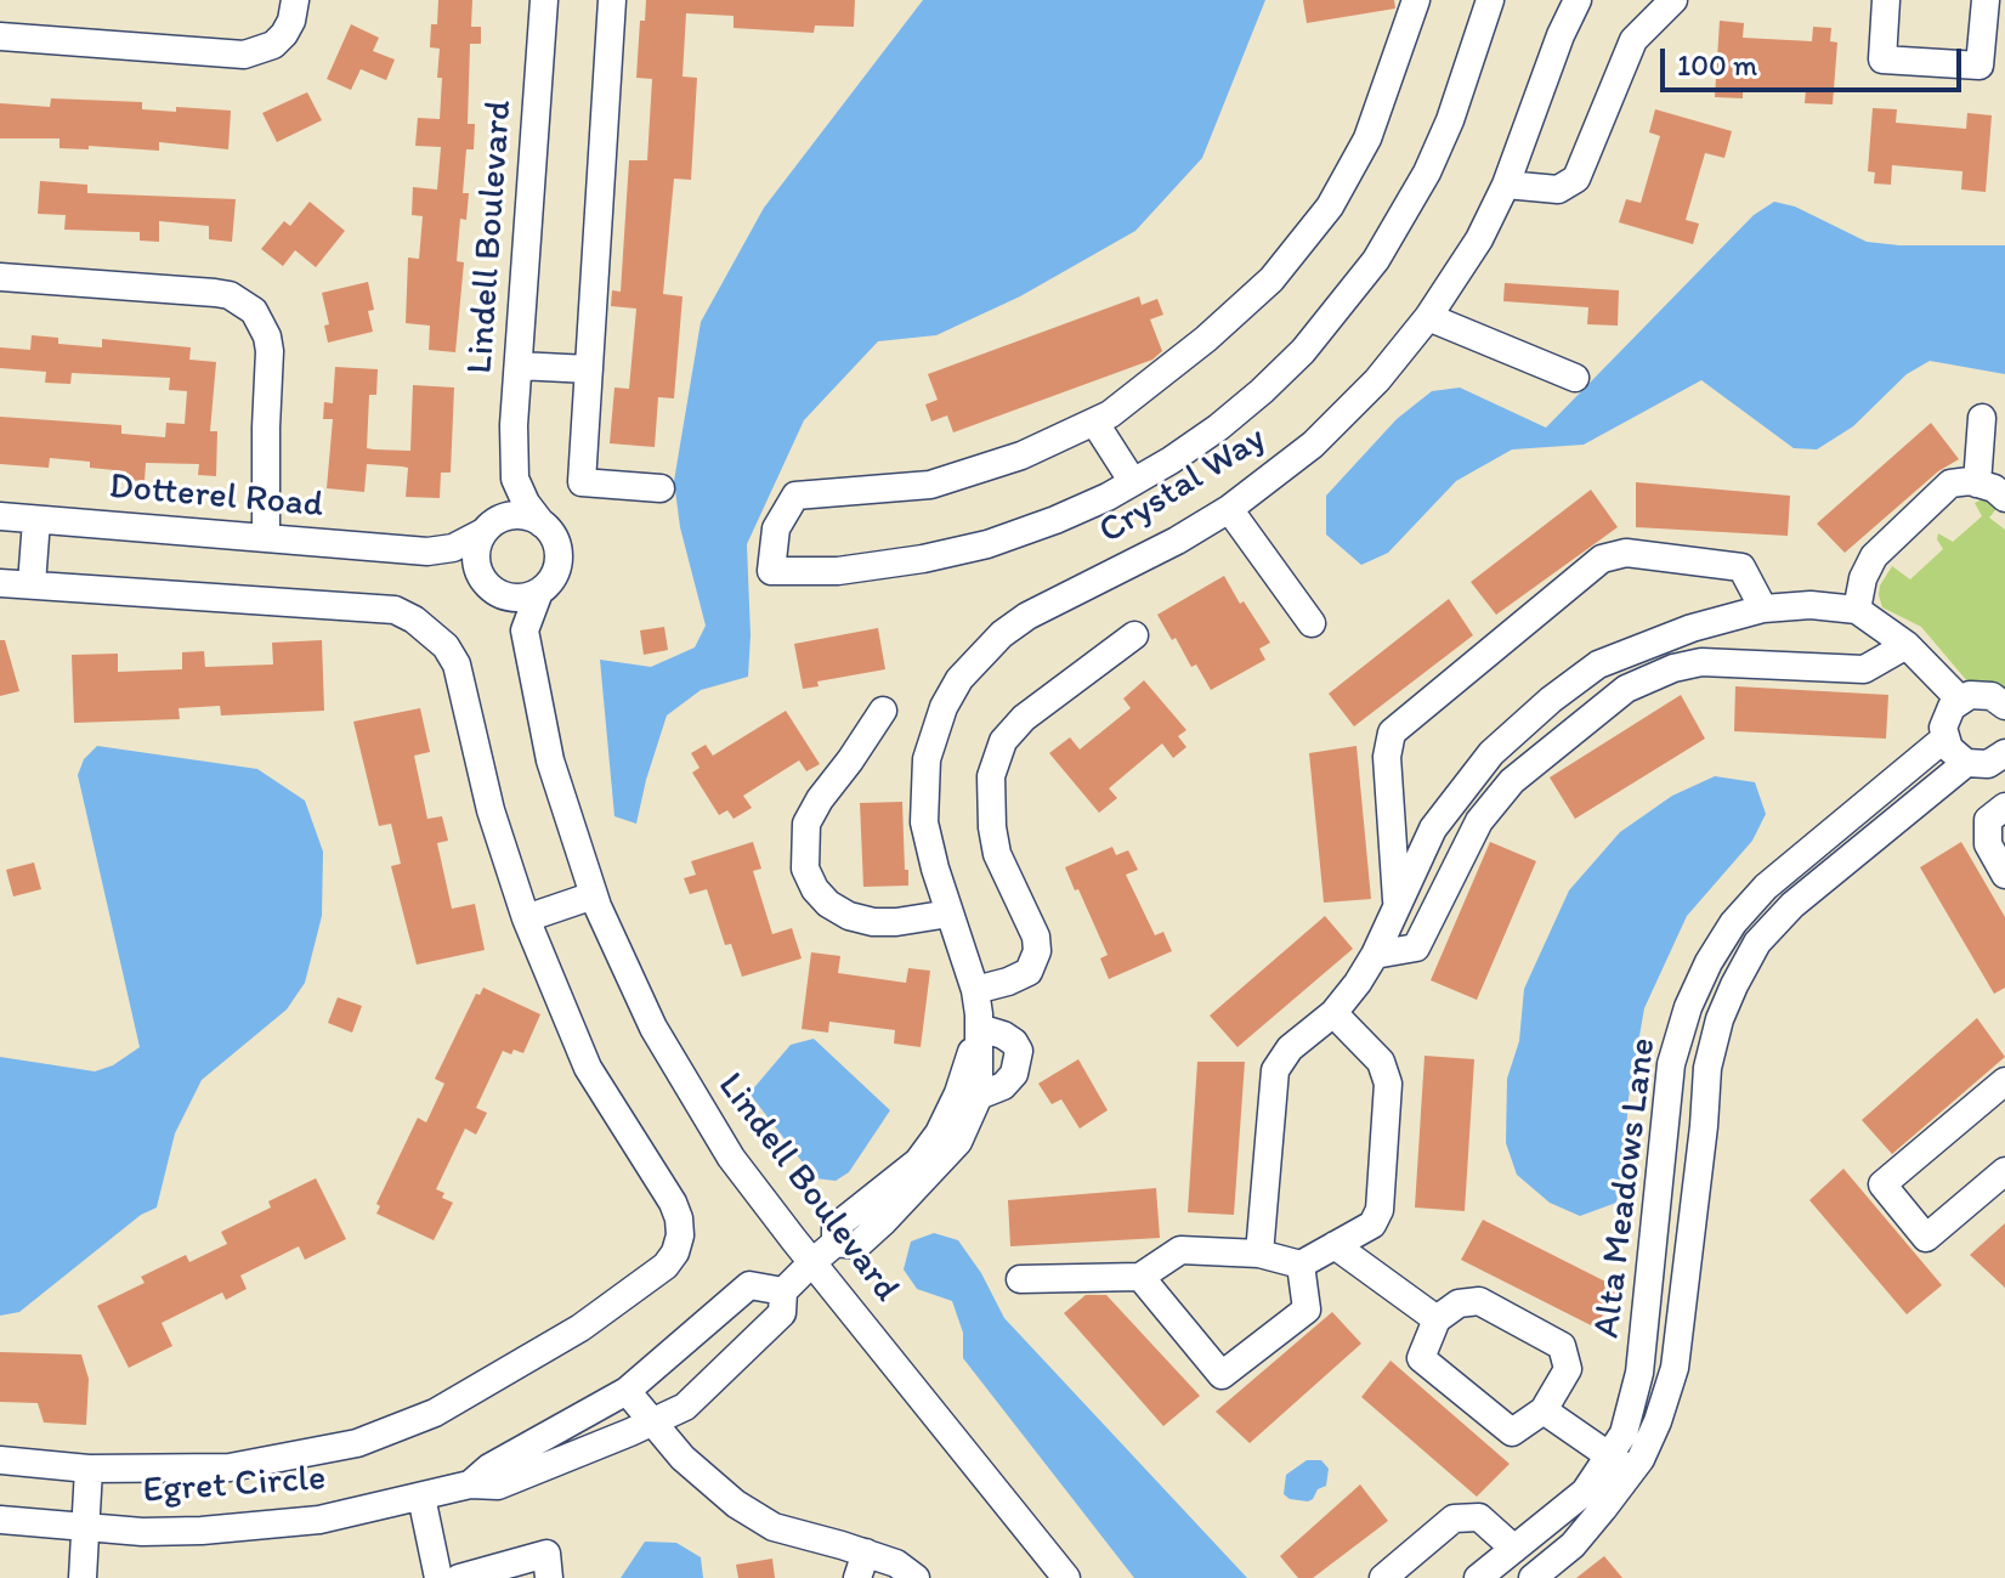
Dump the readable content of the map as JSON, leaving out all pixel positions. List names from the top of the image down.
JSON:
{
  "streets": {
    "street": [
      "Lindell Boulevard",
      "Crystal Way",
      "Dotterel Road",
      "Alta Meadows Lane",
      "Egret Circle"
    ]
  },
  "crossings": [
    ["Lindell Boulevard", "Crystal Way"],
    ["Lindell Boulevard", "Dotterel Road"],
    ["Lindell Boulevard", "Egret Circle"],
    ["Crystal Way", "Egret Circle"]
  ],
  "scale_bar": "100 m"
}
